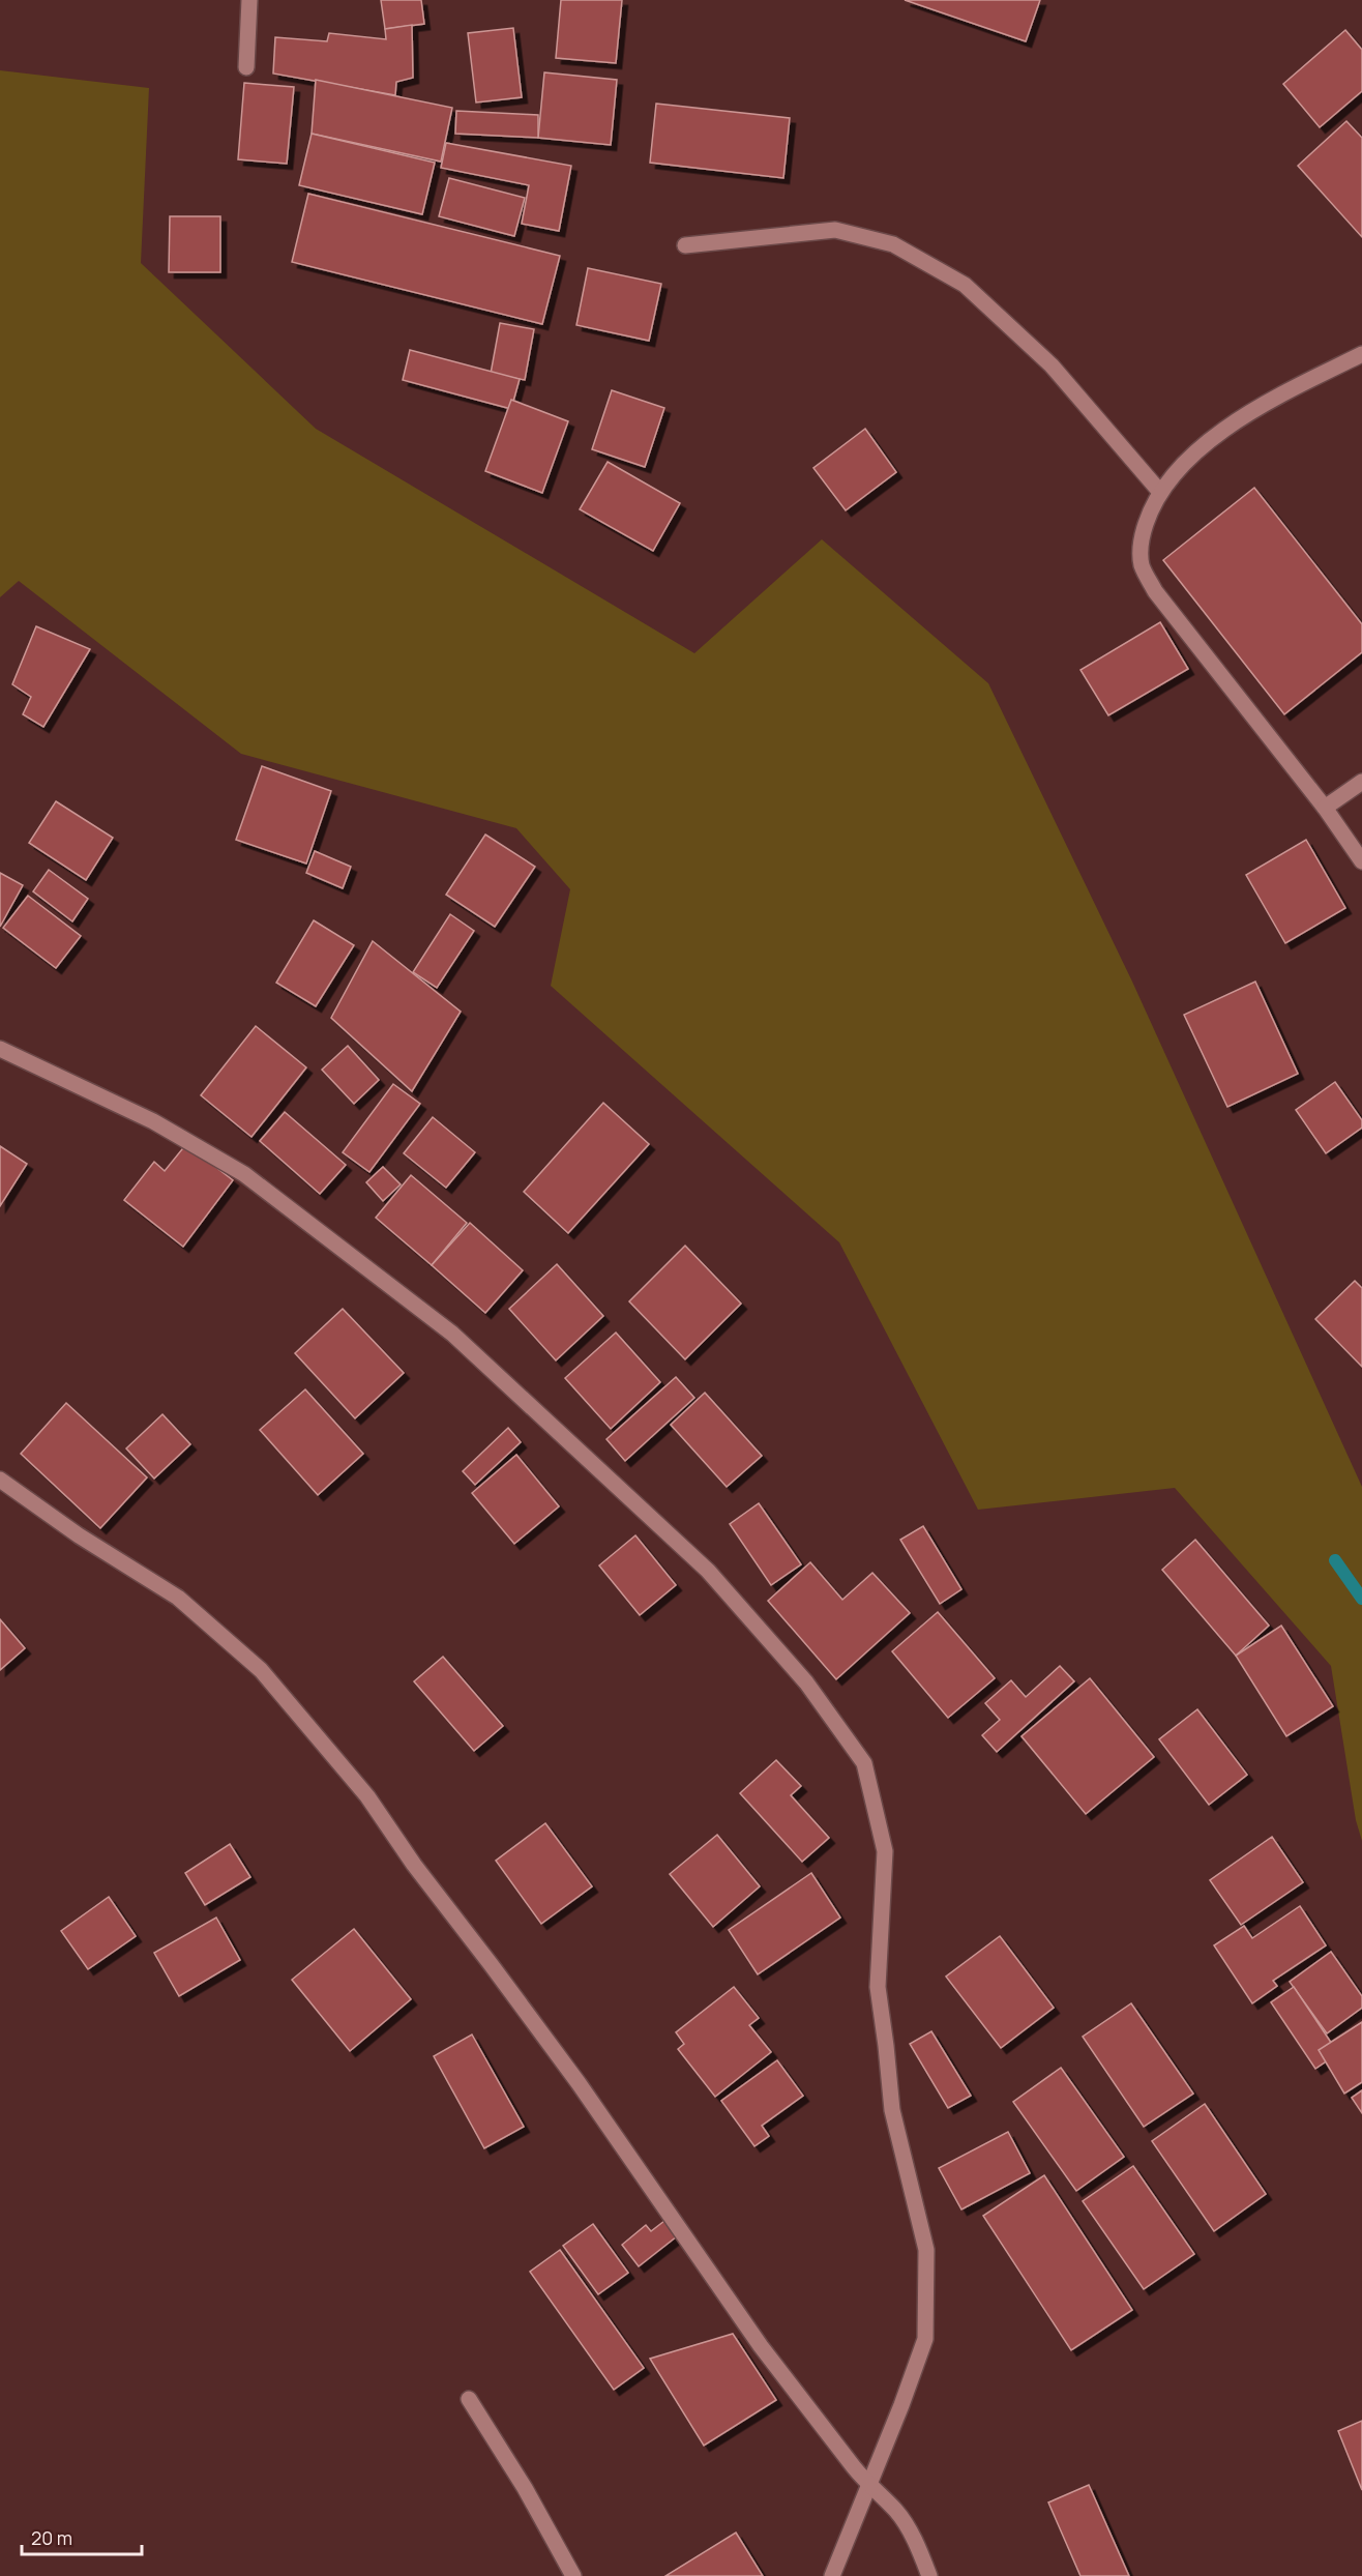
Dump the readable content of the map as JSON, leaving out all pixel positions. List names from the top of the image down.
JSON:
{
  "scale_bar": "20 m"
}
